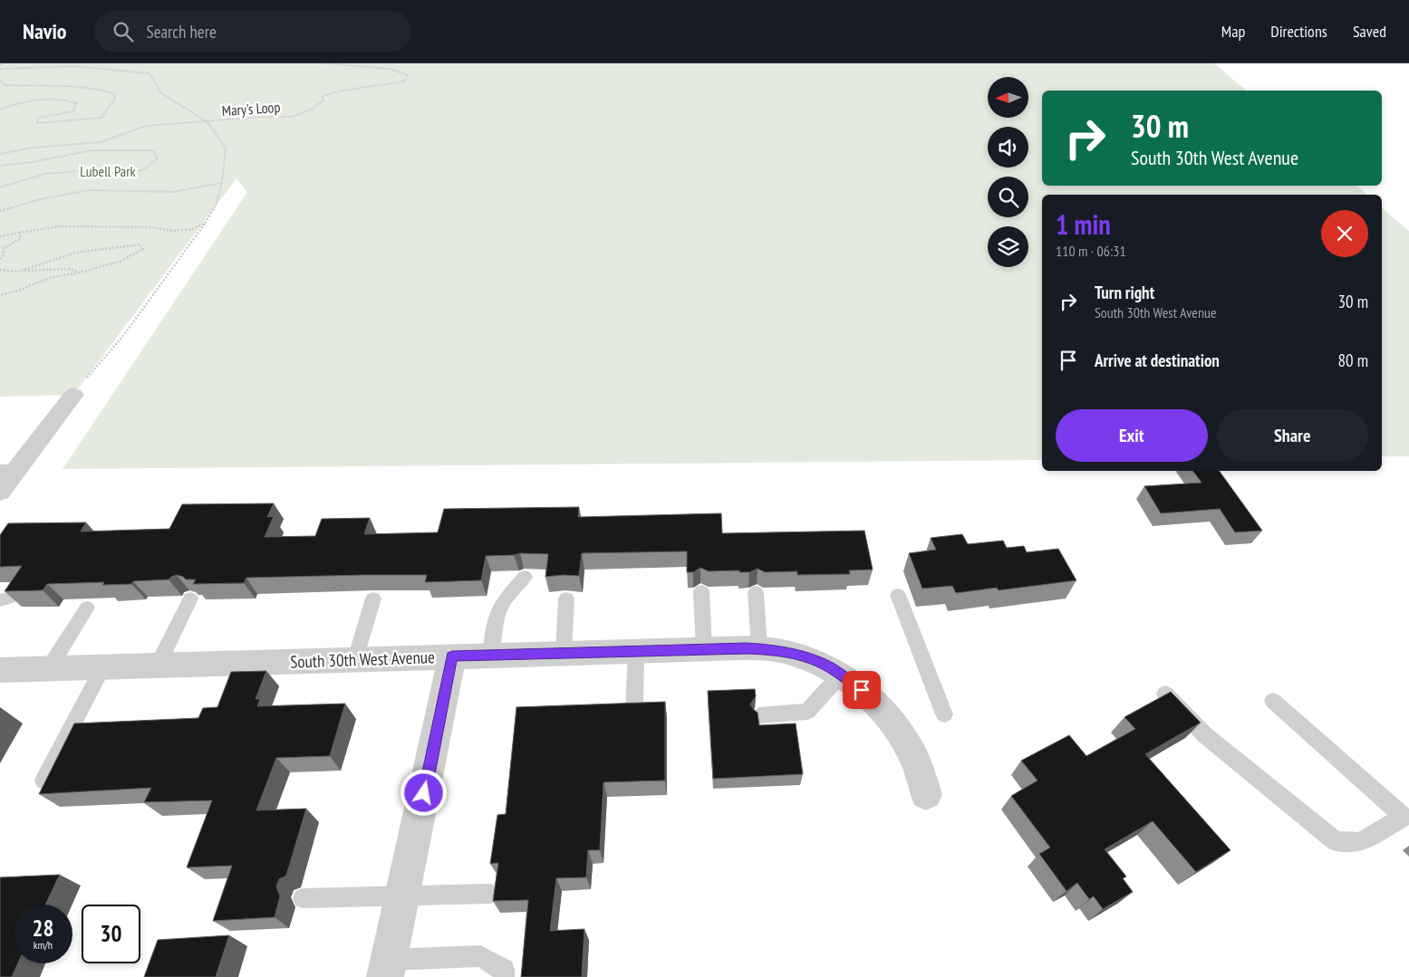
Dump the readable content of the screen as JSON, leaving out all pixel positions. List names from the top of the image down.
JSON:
{
  "streets": {
    "street": ["South 30th West Avenue"],
    "path": ["Mary's Loop"]
  },
  "parks": ["Lubell Park"],
  "north": "left",
  "page": {
    "header": "Navio",
    "search": "Search here",
    "nav": ["Map", "Directions", "Saved"],
    "turn": ["30 m", "South 30th West Avenue"],
    "heading": ["1 min", "110 m · 06:31"],
    "list": [
      {
        "name": "Turn right",
        "note": "South 30th West Avenue",
        "value": "30 m"
      },
      {
        "name": "Arrive at destination",
        "value": "80 m"
      }
    ],
    "buttons": ["Exit", "Share"],
    "speed": "28 km/h",
    "limit": "30"
  }
}
